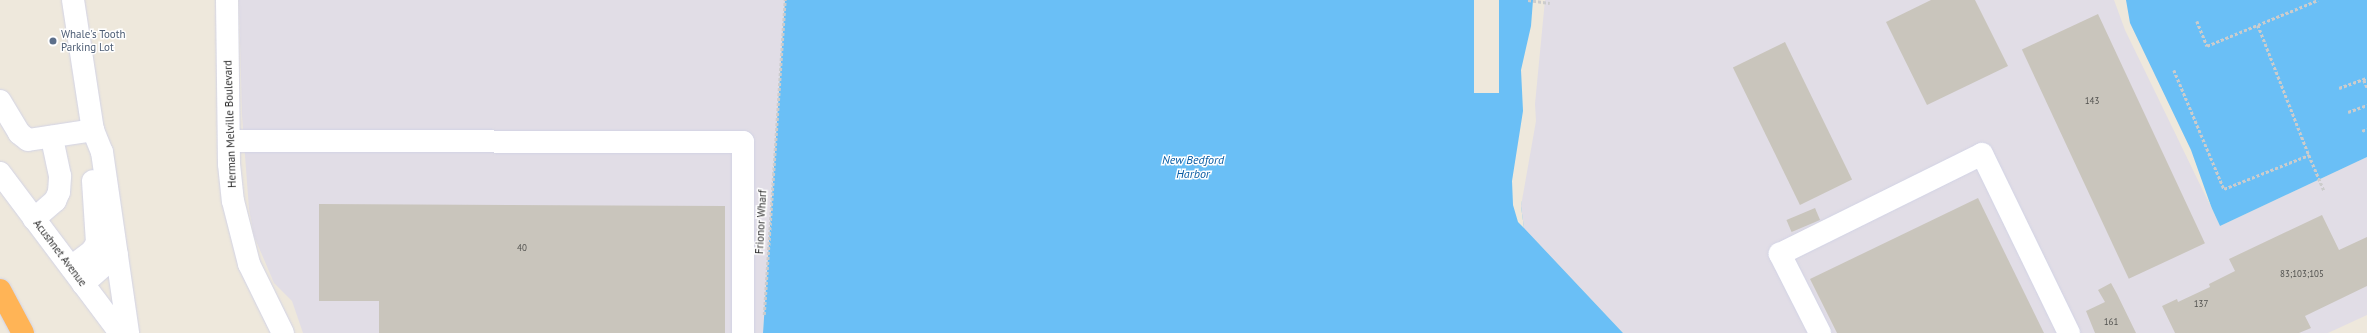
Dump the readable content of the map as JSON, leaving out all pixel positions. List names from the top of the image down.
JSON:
{
  "streets": {
    "street": ["Herman Melville Boulevard", "Acushnet Avenue"],
    "path": ["Frionor Wharf"]
  },
  "water": ["New Bedford Harbor"],
  "places": ["Whale's Tooth Parking Lot"],
  "house_numbers": [
    "143",
    "40",
    "83;103;105",
    "137",
    "161"
  ]
}
